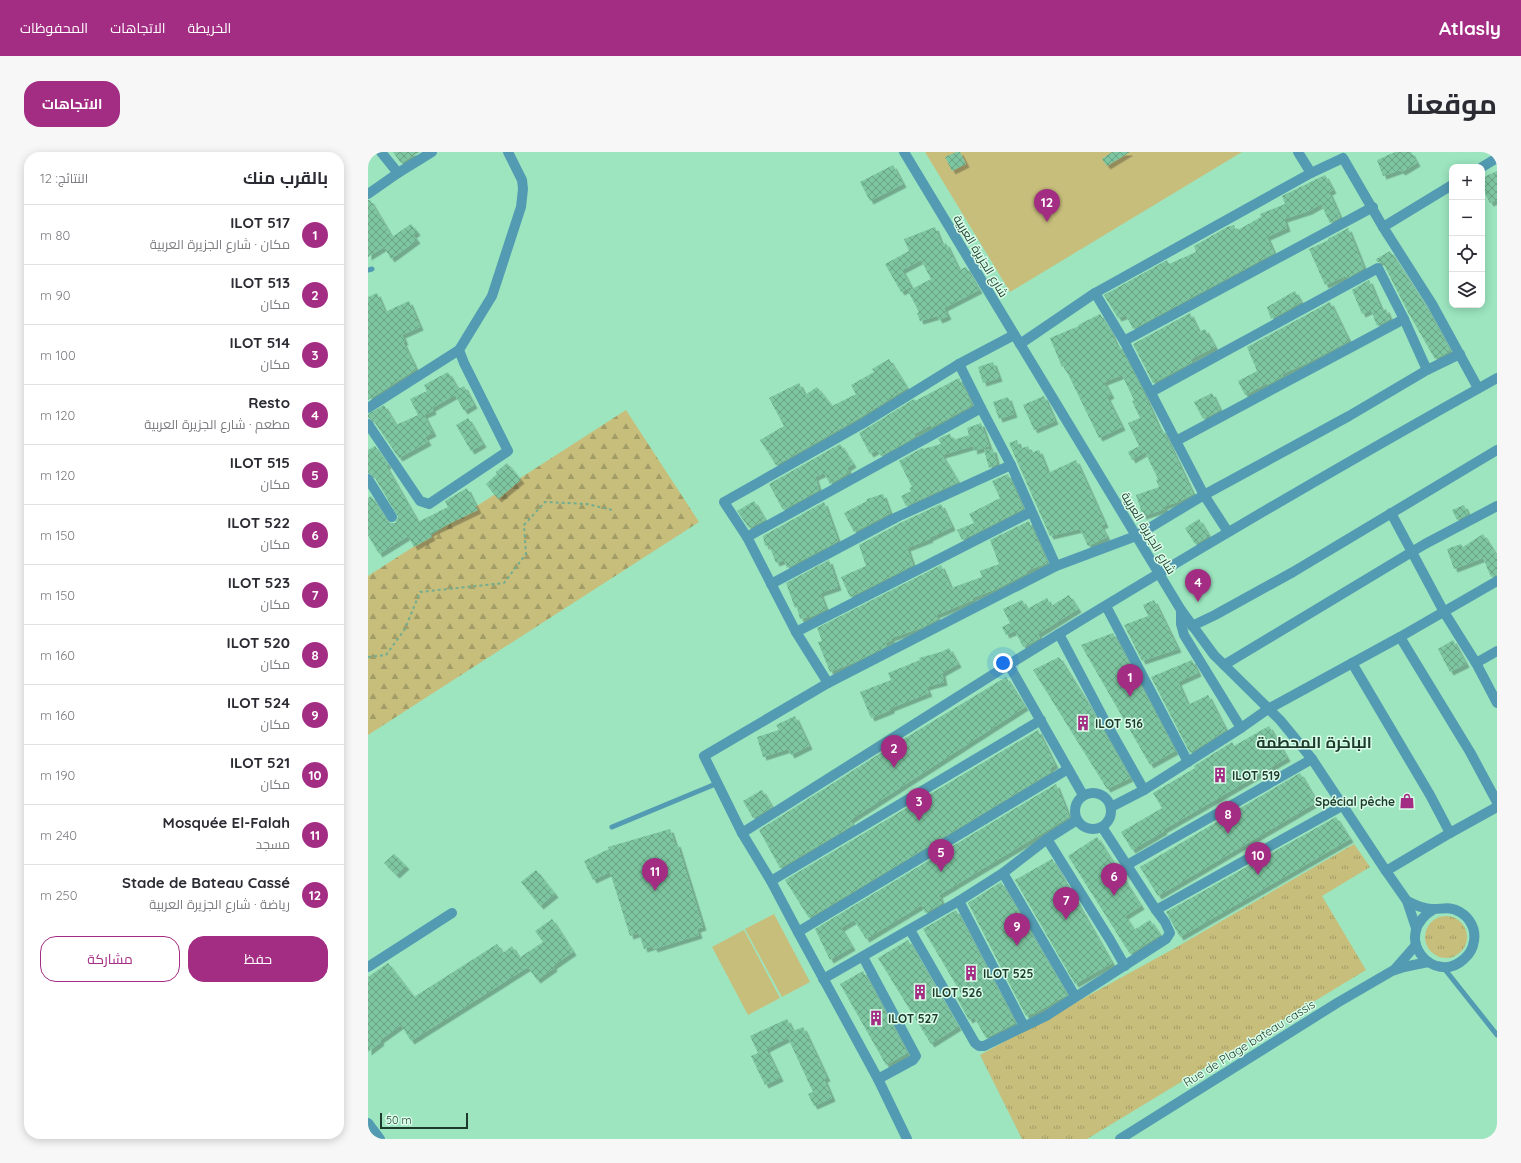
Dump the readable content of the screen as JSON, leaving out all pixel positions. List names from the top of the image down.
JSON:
{
  "streets": {
    "street": ["شارع الجزيرة العربية", "Rue de Plage bateau cassis"]
  },
  "crossings": [
    ["شارع الجزيرة العربية", "Rue de Plage bateau cassis"]
  ],
  "districts": ["الباخرة المحطمة"],
  "places": {
    "building": [
      "ILOT 516",
      "ILOT 519",
      "ILOT 525",
      "ILOT 526",
      "ILOT 527"
    ],
    "shop": ["Spécial pêche"]
  },
  "scale_bar": "50 m",
  "page": {
    "header": "Atlasly",
    "nav": ["الخريطة", "الاتجاهات", "المحفوظات"],
    "title": "موقعنا",
    "buttons": [
      "الاتجاهات",
      ["حفظ", "مشاركة"]
    ],
    "heading": ["بالقرب منك", "النتائج: 12"],
    "map_buttons": ["+", "−"],
    "pins": [
      "12",
      "4",
      "1",
      "2",
      "3",
      "8",
      "5",
      "10",
      "11",
      "6",
      "7",
      "9"
    ],
    "list": [
      {
        "mark": "1",
        "name": "ILOT 517",
        "note": "مكان · شارع الجزيرة العربية",
        "value": "80 m"
      },
      {
        "mark": "2",
        "name": "ILOT 513",
        "note": "مكان",
        "value": "90 m"
      },
      {
        "mark": "3",
        "name": "ILOT 514",
        "note": "مكان",
        "value": "100 m"
      },
      {
        "mark": "4",
        "name": "Resto",
        "note": "مطعم · شارع الجزيرة العربية",
        "value": "120 m"
      },
      {
        "mark": "5",
        "name": "ILOT 515",
        "note": "مكان",
        "value": "120 m"
      },
      {
        "mark": "6",
        "name": "ILOT 522",
        "note": "مكان",
        "value": "150 m"
      },
      {
        "mark": "7",
        "name": "ILOT 523",
        "note": "مكان",
        "value": "150 m"
      },
      {
        "mark": "8",
        "name": "ILOT 520",
        "note": "مكان",
        "value": "160 m"
      },
      {
        "mark": "9",
        "name": "ILOT 524",
        "note": "مكان",
        "value": "160 m"
      },
      {
        "mark": "10",
        "name": "ILOT 521",
        "note": "مكان",
        "value": "190 m"
      },
      {
        "mark": "11",
        "name": "Mosquée El-Falah",
        "note": "مسجد",
        "value": "240 m"
      },
      {
        "mark": "12",
        "name": "Stade de Bateau Cassé",
        "note": "رياضة · شارع الجزيرة العربية",
        "value": "250 m"
      }
    ],
    "scale": "50 m"
  }
}
